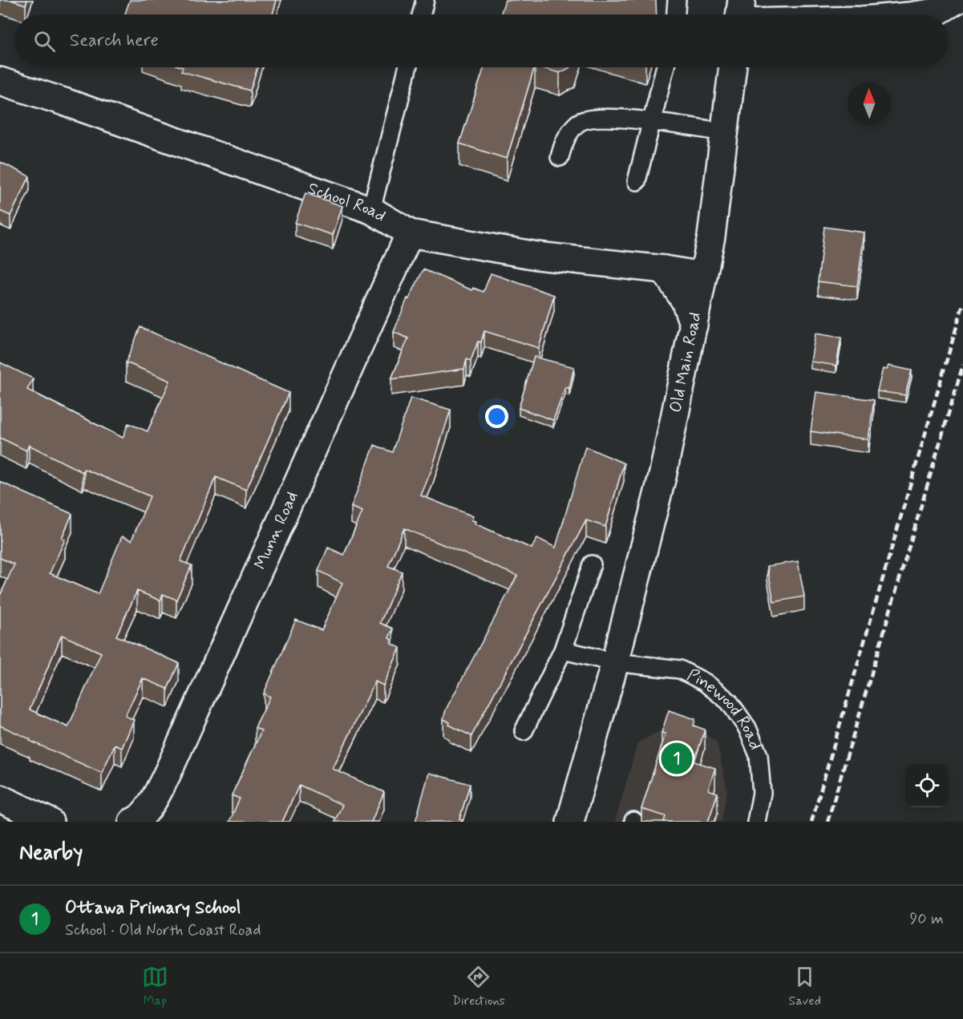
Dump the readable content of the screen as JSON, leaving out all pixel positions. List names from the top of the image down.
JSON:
{
  "streets": {
    "street": ["School Road", "Old Main Road", "Munn Road"],
    "lane": ["Pinewood Road"]
  },
  "crossings": [
    ["School Road", "Old Main Road"],
    ["School Road", "Munn Road"],
    ["Old Main Road", "Pinewood Road"]
  ],
  "north": "top",
  "page": {
    "search": "Search here",
    "pins": "1",
    "heading": "Nearby",
    "list": [
      {
        "mark": "1",
        "name": "Ottawa Primary School",
        "note": "School · Old North Coast Road",
        "value": "90 m"
      }
    ],
    "nav": ["Map", "Directions", "Saved"]
  }
}
